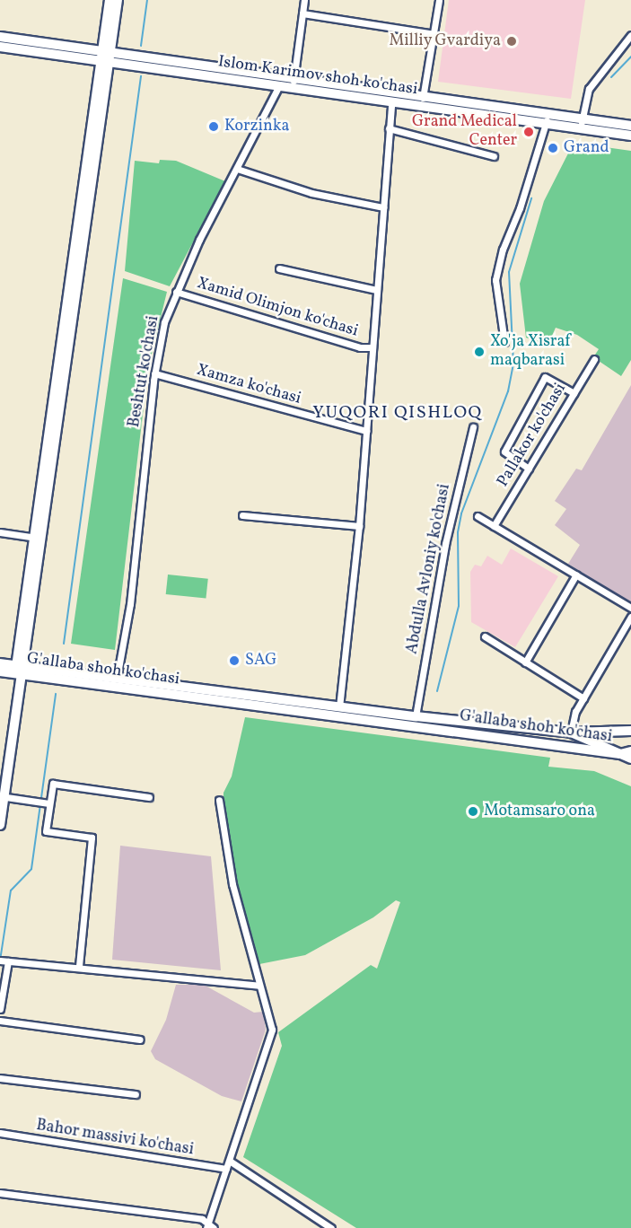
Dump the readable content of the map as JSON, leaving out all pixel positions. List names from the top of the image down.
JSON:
{
  "streets": {
    "main road": ["Islom Karimov shoh ko'chasi", "G'allaba shoh ko'chasi"],
    "street": [
      "Xamid Olimjon ko'chasi",
      "Beshtut ko'chasi",
      "Xamza ko'chasi",
      "Pallakor ko'chasi",
      "Abdulla Avloniy ko'chasi",
      "Bahor massivi ko'chasi"
    ]
  },
  "crossings": [
    ["Islom Karimov shoh ko'chasi", "Beshtut ko'chasi"],
    ["Xamid Olimjon ko'chasi", "Beshtut ko'chasi"],
    ["Beshtut ko'chasi", "Xamza ko'chasi"],
    ["Beshtut ko'chasi", "G'allaba shoh ko'chasi"],
    ["Abdulla Avloniy ko'chasi", "G'allaba shoh ko'chasi"]
  ],
  "districts": ["YUQORI QISHLOQ"],
  "places": [
    "Milliy Gvardiya",
    "Korzinka",
    "Grand Medical Center",
    "Grand",
    "Xo'ja Xisraf maqbarasi",
    "SAG",
    "Motamsaro ona"
  ]
}
